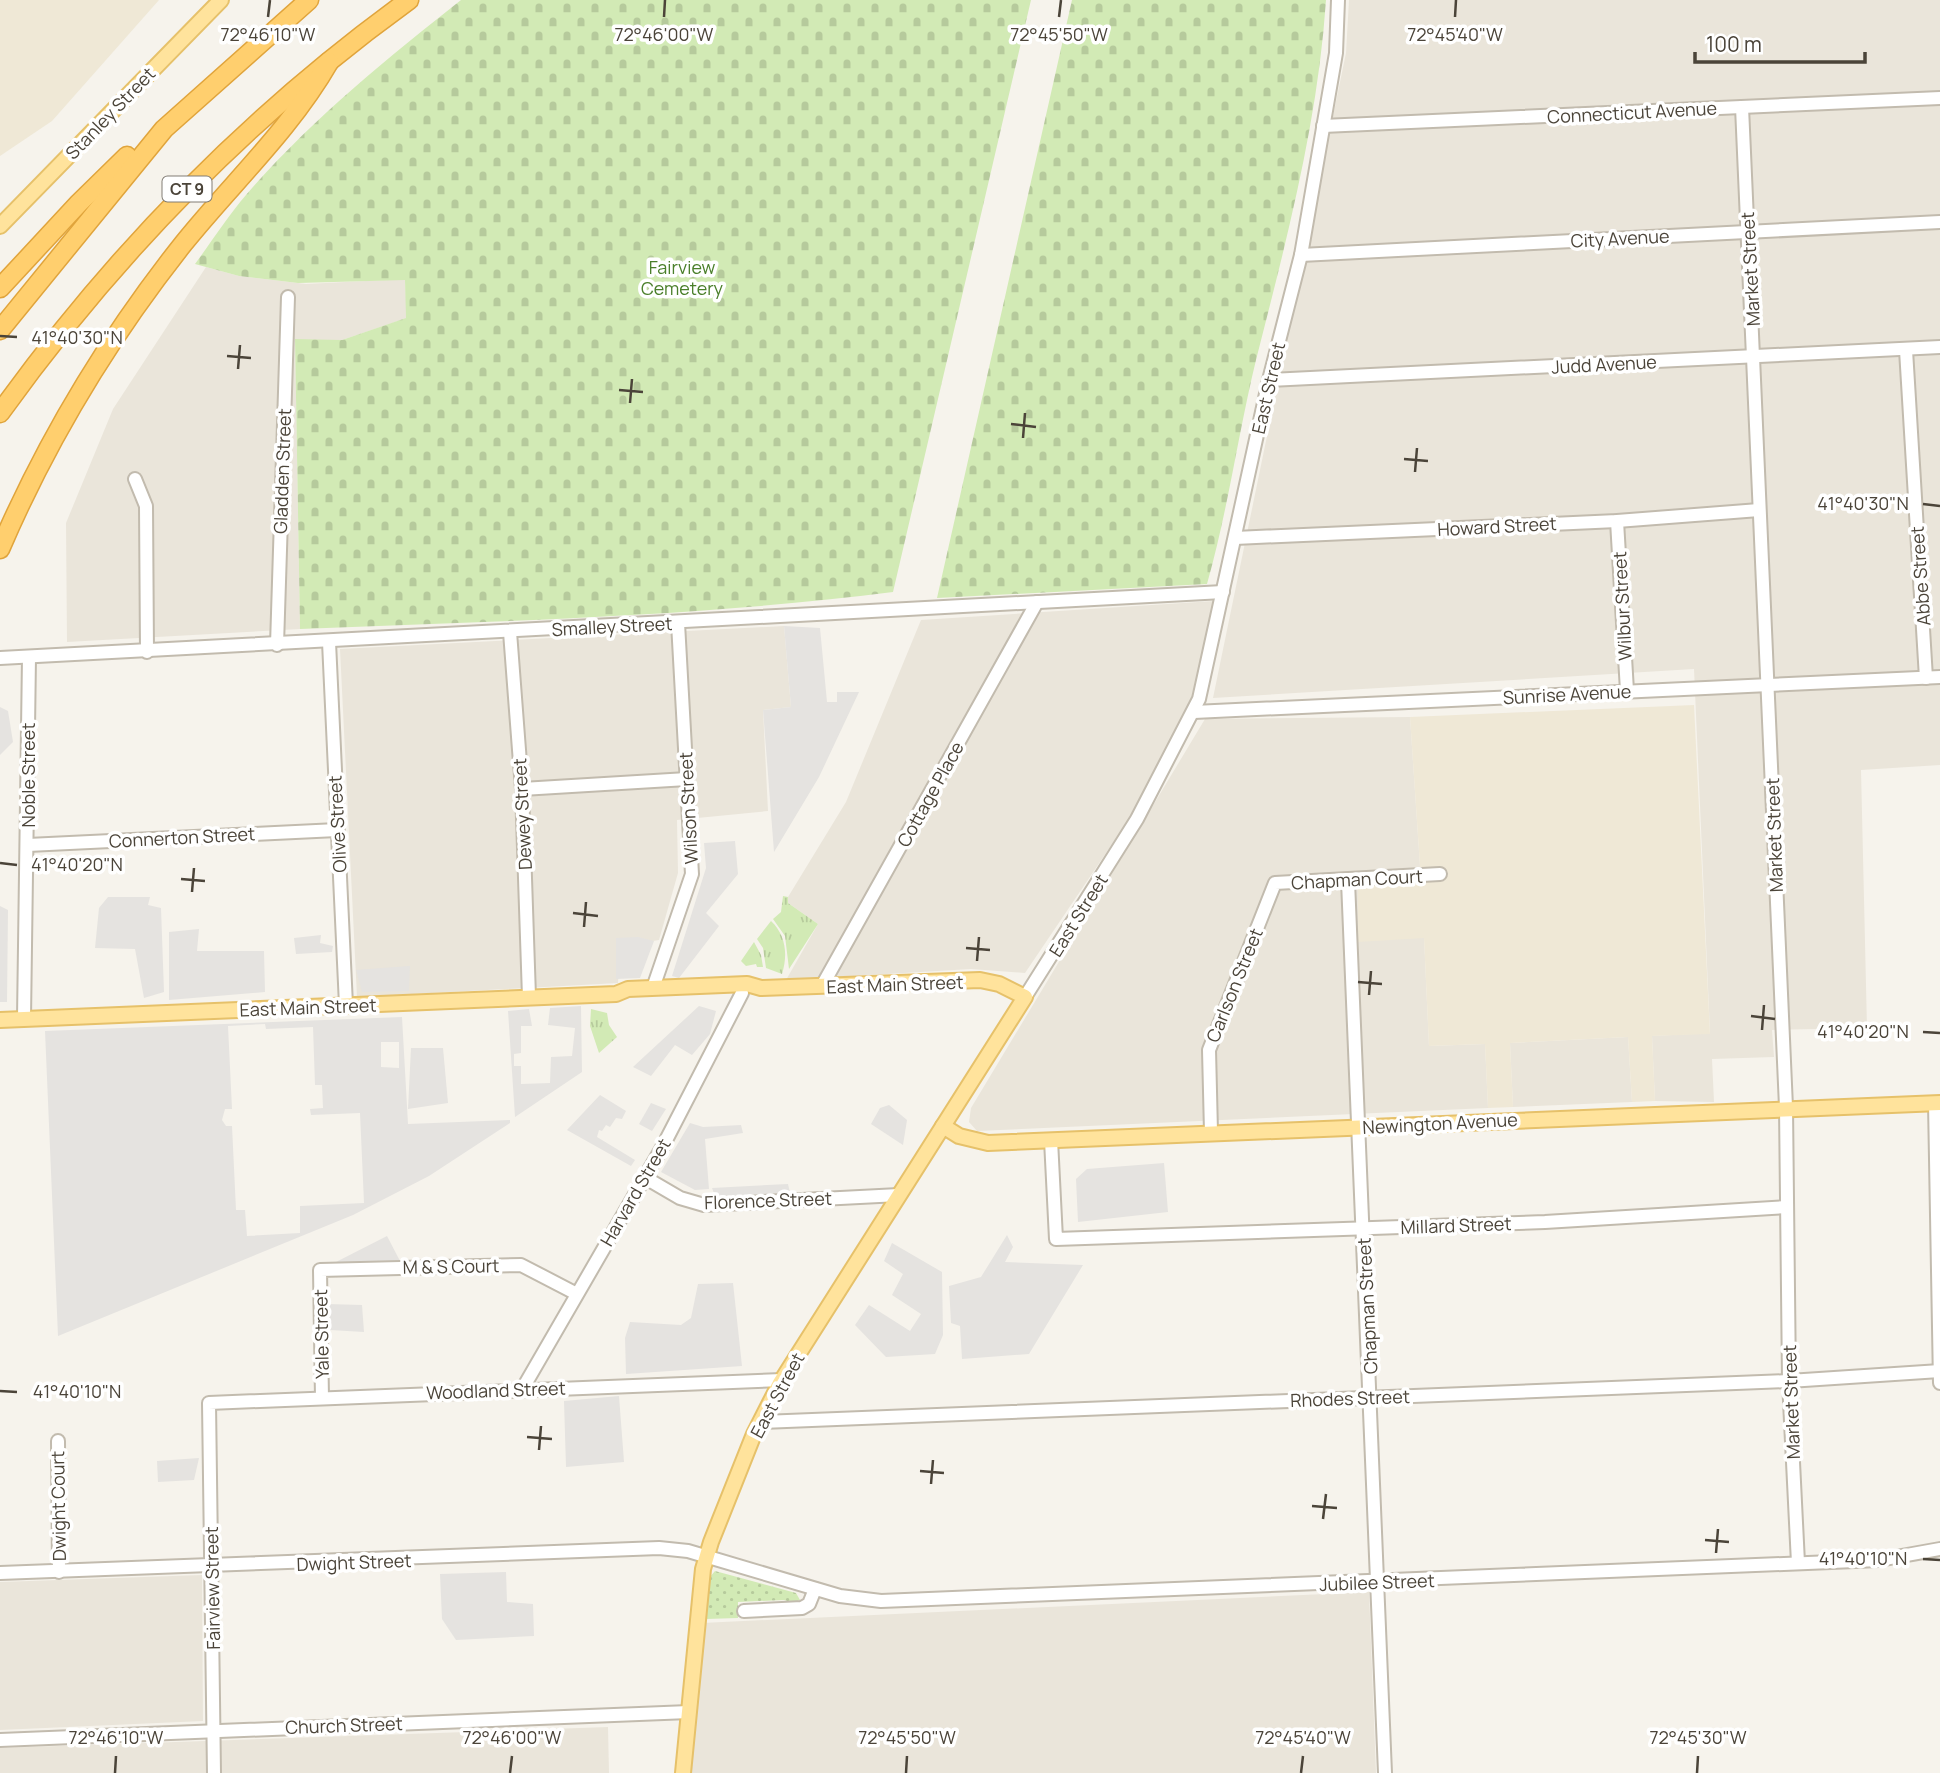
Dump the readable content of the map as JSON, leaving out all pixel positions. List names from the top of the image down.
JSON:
{
  "streets": {
    "highway": ["CT 9"],
    "main road": [
      "Stanley Street",
      "East Street",
      "East Main Street",
      "Newington Avenue"
    ],
    "street": [
      "Connecticut Avenue",
      "City Avenue",
      "Market Street",
      "Judd Avenue",
      "Gladden Street",
      "Howard Street",
      "Abbe Street",
      "Wilbur Street",
      "Smalley Street",
      "Sunrise Avenue",
      "Noble Street",
      "Cottage Place",
      "Wilson Street",
      "Dewey Street",
      "Olive Street",
      "Connerton Street",
      "Chapman Court",
      "Carlson Street",
      "Harvard Street",
      "Florence Street",
      "Millard Street",
      "M & S Court",
      "Chapman Street",
      "Yale Street",
      "Woodland Street",
      "Rhodes Street",
      "Dwight Court",
      "Dwight Street",
      "Jubilee Street",
      "Fairview Street",
      "Church Street"
    ]
  },
  "crossings": [
    ["Connecticut Avenue", "Market Street"],
    ["Connecticut Avenue", "East Street"],
    ["City Avenue", "Market Street"],
    ["City Avenue", "East Street"],
    ["Market Street", "Judd Avenue"],
    ["Market Street", "Howard Street"],
    ["Market Street", "Sunrise Avenue"],
    ["Market Street", "Newington Avenue"],
    ["Market Street", "Millard Street"],
    ["Market Street", "Rhodes Street"],
    ["Market Street", "Jubilee Street"],
    ["Judd Avenue", "East Street"],
    ["Judd Avenue", "Abbe Street"],
    ["East Street", "Howard Street"],
    ["East Street", "Smalley Street"],
    ["East Street", "Sunrise Avenue"],
    ["East Street", "East Main Street"],
    ["East Street", "Newington Avenue"],
    ["East Street", "Florence Street"],
    ["East Street", "Woodland Street"],
    ["East Street", "Rhodes Street"],
    ["East Street", "Dwight Street"],
    ["East Street", "Jubilee Street"],
    ["East Street", "Church Street"],
    ["Gladden Street", "Smalley Street"],
    ["Howard Street", "Wilbur Street"],
    ["Abbe Street", "Sunrise Avenue"],
    ["Wilbur Street", "Sunrise Avenue"],
    ["Smalley Street", "Noble Street"],
    ["Smalley Street", "Cottage Place"],
    ["Smalley Street", "Wilson Street"],
    ["Smalley Street", "Dewey Street"],
    ["Smalley Street", "Olive Street"],
    ["Noble Street", "Connerton Street"],
    ["Noble Street", "East Main Street"],
    ["Cottage Place", "East Main Street"],
    ["Wilson Street", "East Main Street"],
    ["Dewey Street", "East Main Street"],
    ["Olive Street", "Connerton Street"],
    ["Olive Street", "East Main Street"],
    ["Chapman Court", "Carlson Street"],
    ["Chapman Court", "Chapman Street"],
    ["East Main Street", "Harvard Street"],
    ["Carlson Street", "Newington Avenue"],
    ["Newington Avenue", "Millard Street"],
    ["Newington Avenue", "Chapman Street"],
    ["Harvard Street", "Florence Street"],
    ["Harvard Street", "M & S Court"],
    ["Harvard Street", "Woodland Street"],
    ["Millard Street", "Chapman Street"],
    ["M & S Court", "Yale Street"],
    ["Chapman Street", "Rhodes Street"],
    ["Chapman Street", "Jubilee Street"],
    ["Yale Street", "Woodland Street"],
    ["Woodland Street", "Fairview Street"],
    ["Dwight Court", "Dwight Street"],
    ["Dwight Street", "Jubilee Street"],
    ["Dwight Street", "Fairview Street"],
    ["Fairview Street", "Church Street"]
  ],
  "parks": ["Fairview Cemetery"],
  "scale_bar": "100 m",
  "coordinates": [
    "72°46'10\"W",
    "72°46'00\"W",
    "72°45'50\"W",
    "72°45'40\"W",
    "41°40'30\"N",
    "41°40'20\"N",
    "41°40'10\"N",
    "72°45'30\"W"
  ]
}
